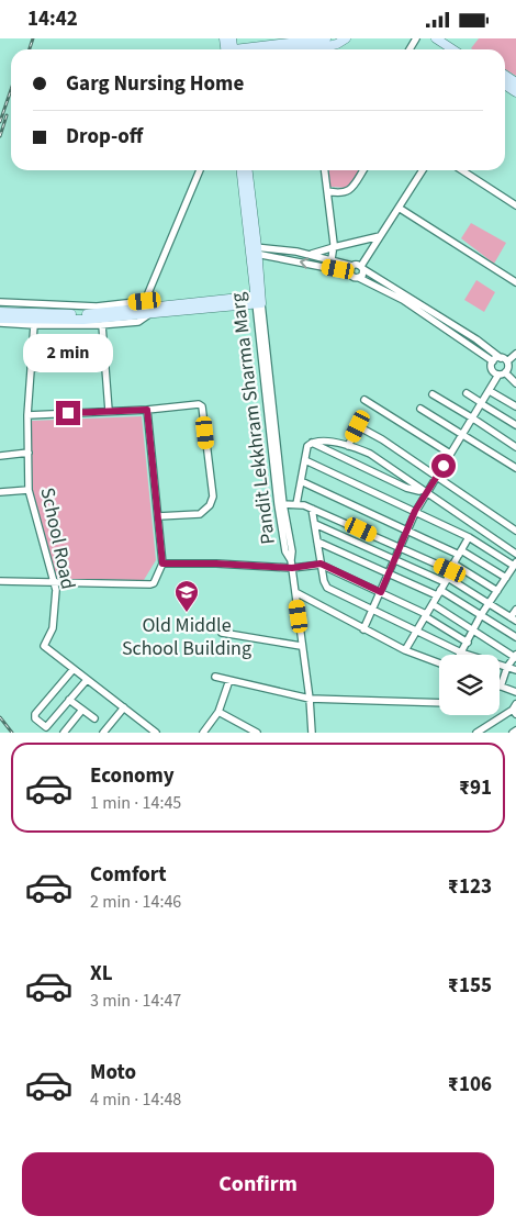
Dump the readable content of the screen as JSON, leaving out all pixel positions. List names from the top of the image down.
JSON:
{
  "streets": {
    "main road": ["Pandit Lekkhram Sharma Marg"],
    "street": ["School Road"]
  },
  "places": {
    "school or university": ["Old Middle School Building"]
  },
  "page": {
    "status": "14:42",
    "banner": ["Garg Nursing Home", "Drop-off"],
    "bubble": "2 min",
    "list": [
      {
        "name": "Economy",
        "note": "1 min · 14:45",
        "value": "₹91"
      },
      {
        "name": "Comfort",
        "note": "2 min · 14:46",
        "value": "₹123"
      },
      {
        "name": "XL",
        "note": "3 min · 14:47",
        "value": "₹155"
      },
      {
        "name": "Moto",
        "note": "4 min · 14:48",
        "value": "₹106"
      }
    ],
    "buttons": "Confirm"
  }
}
